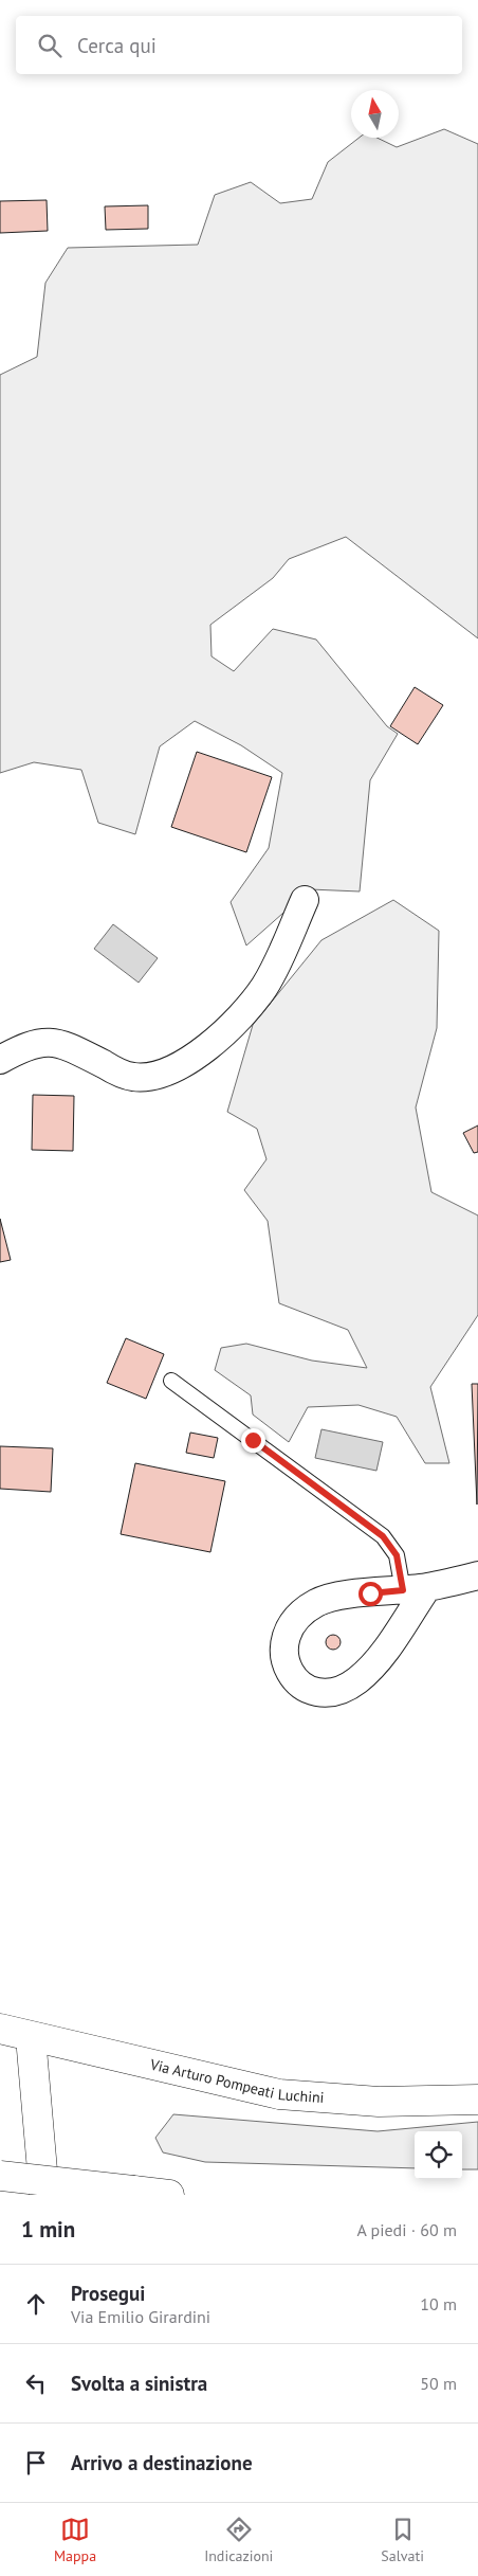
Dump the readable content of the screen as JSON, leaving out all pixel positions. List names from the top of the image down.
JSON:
{
  "streets": {
    "main road": ["Via Arturo Pompeati Luchini"]
  },
  "north": "top",
  "page": {
    "search": "Cerca qui",
    "heading": ["1 min", "A piedi · 60 m"],
    "list": [
      ["Prosegui", "Via Emilio Girardini", "10 m"],
      ["Svolta a sinistra", "50 m"],
      "Arrivo a destinazione"
    ],
    "nav": ["Mappa", "Indicazioni", "Salvati"]
  }
}
